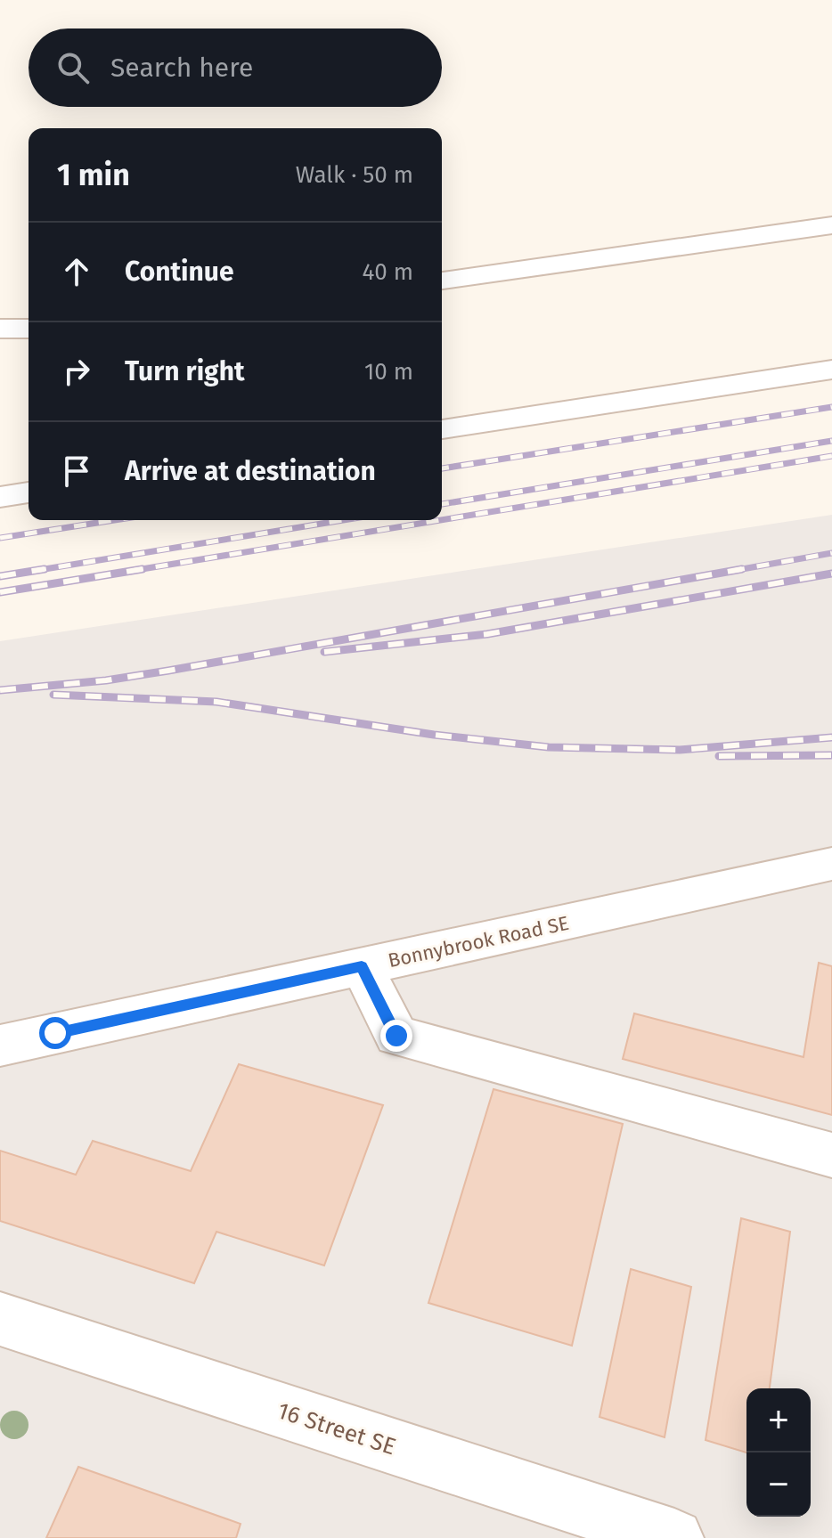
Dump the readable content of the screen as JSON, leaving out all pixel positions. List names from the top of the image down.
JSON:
{
  "streets": {
    "street": ["Bonnybrook Road SE", "16 Street SE"]
  },
  "page": {
    "search": "Search here",
    "heading": ["1 min", "Walk · 50 m"],
    "list": [
      ["Continue", "40 m"],
      ["Turn right", "10 m"],
      "Arrive at destination"
    ],
    "map_buttons": ["+", "−"]
  }
}
